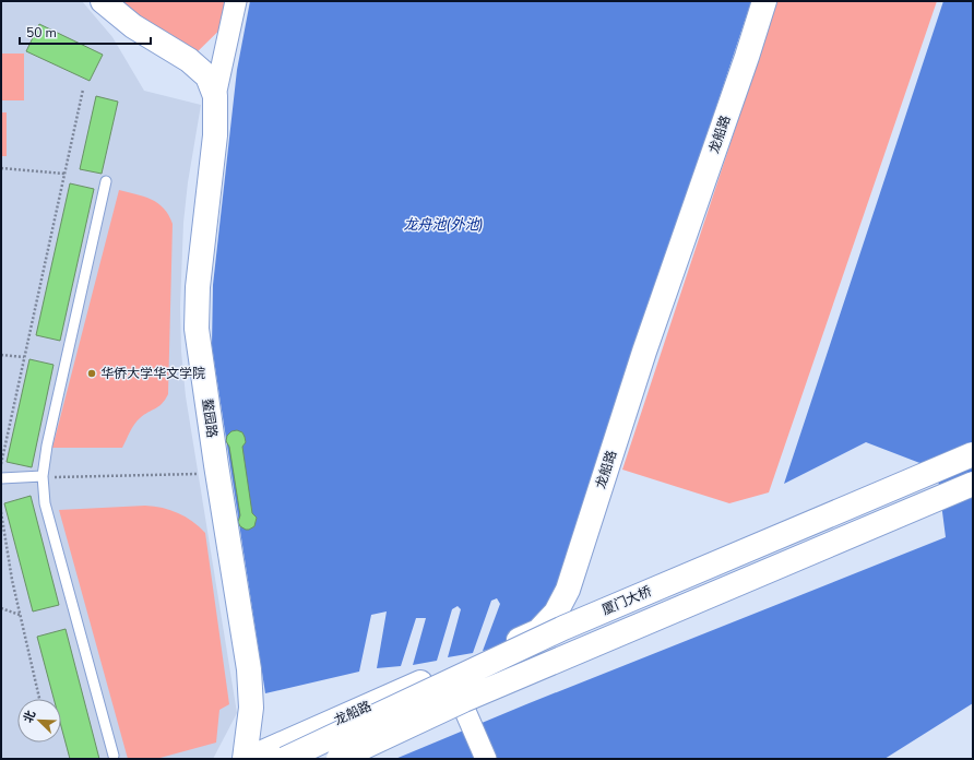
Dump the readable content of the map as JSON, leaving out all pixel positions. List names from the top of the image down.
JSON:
{
  "streets": {
    "street": ["龙船路", "鳌园路", "厦门大桥"]
  },
  "water": ["龙舟池(外池)"],
  "places": ["华侨大学华文学院"],
  "scale_bar": "50 m",
  "north": "top left"
}
